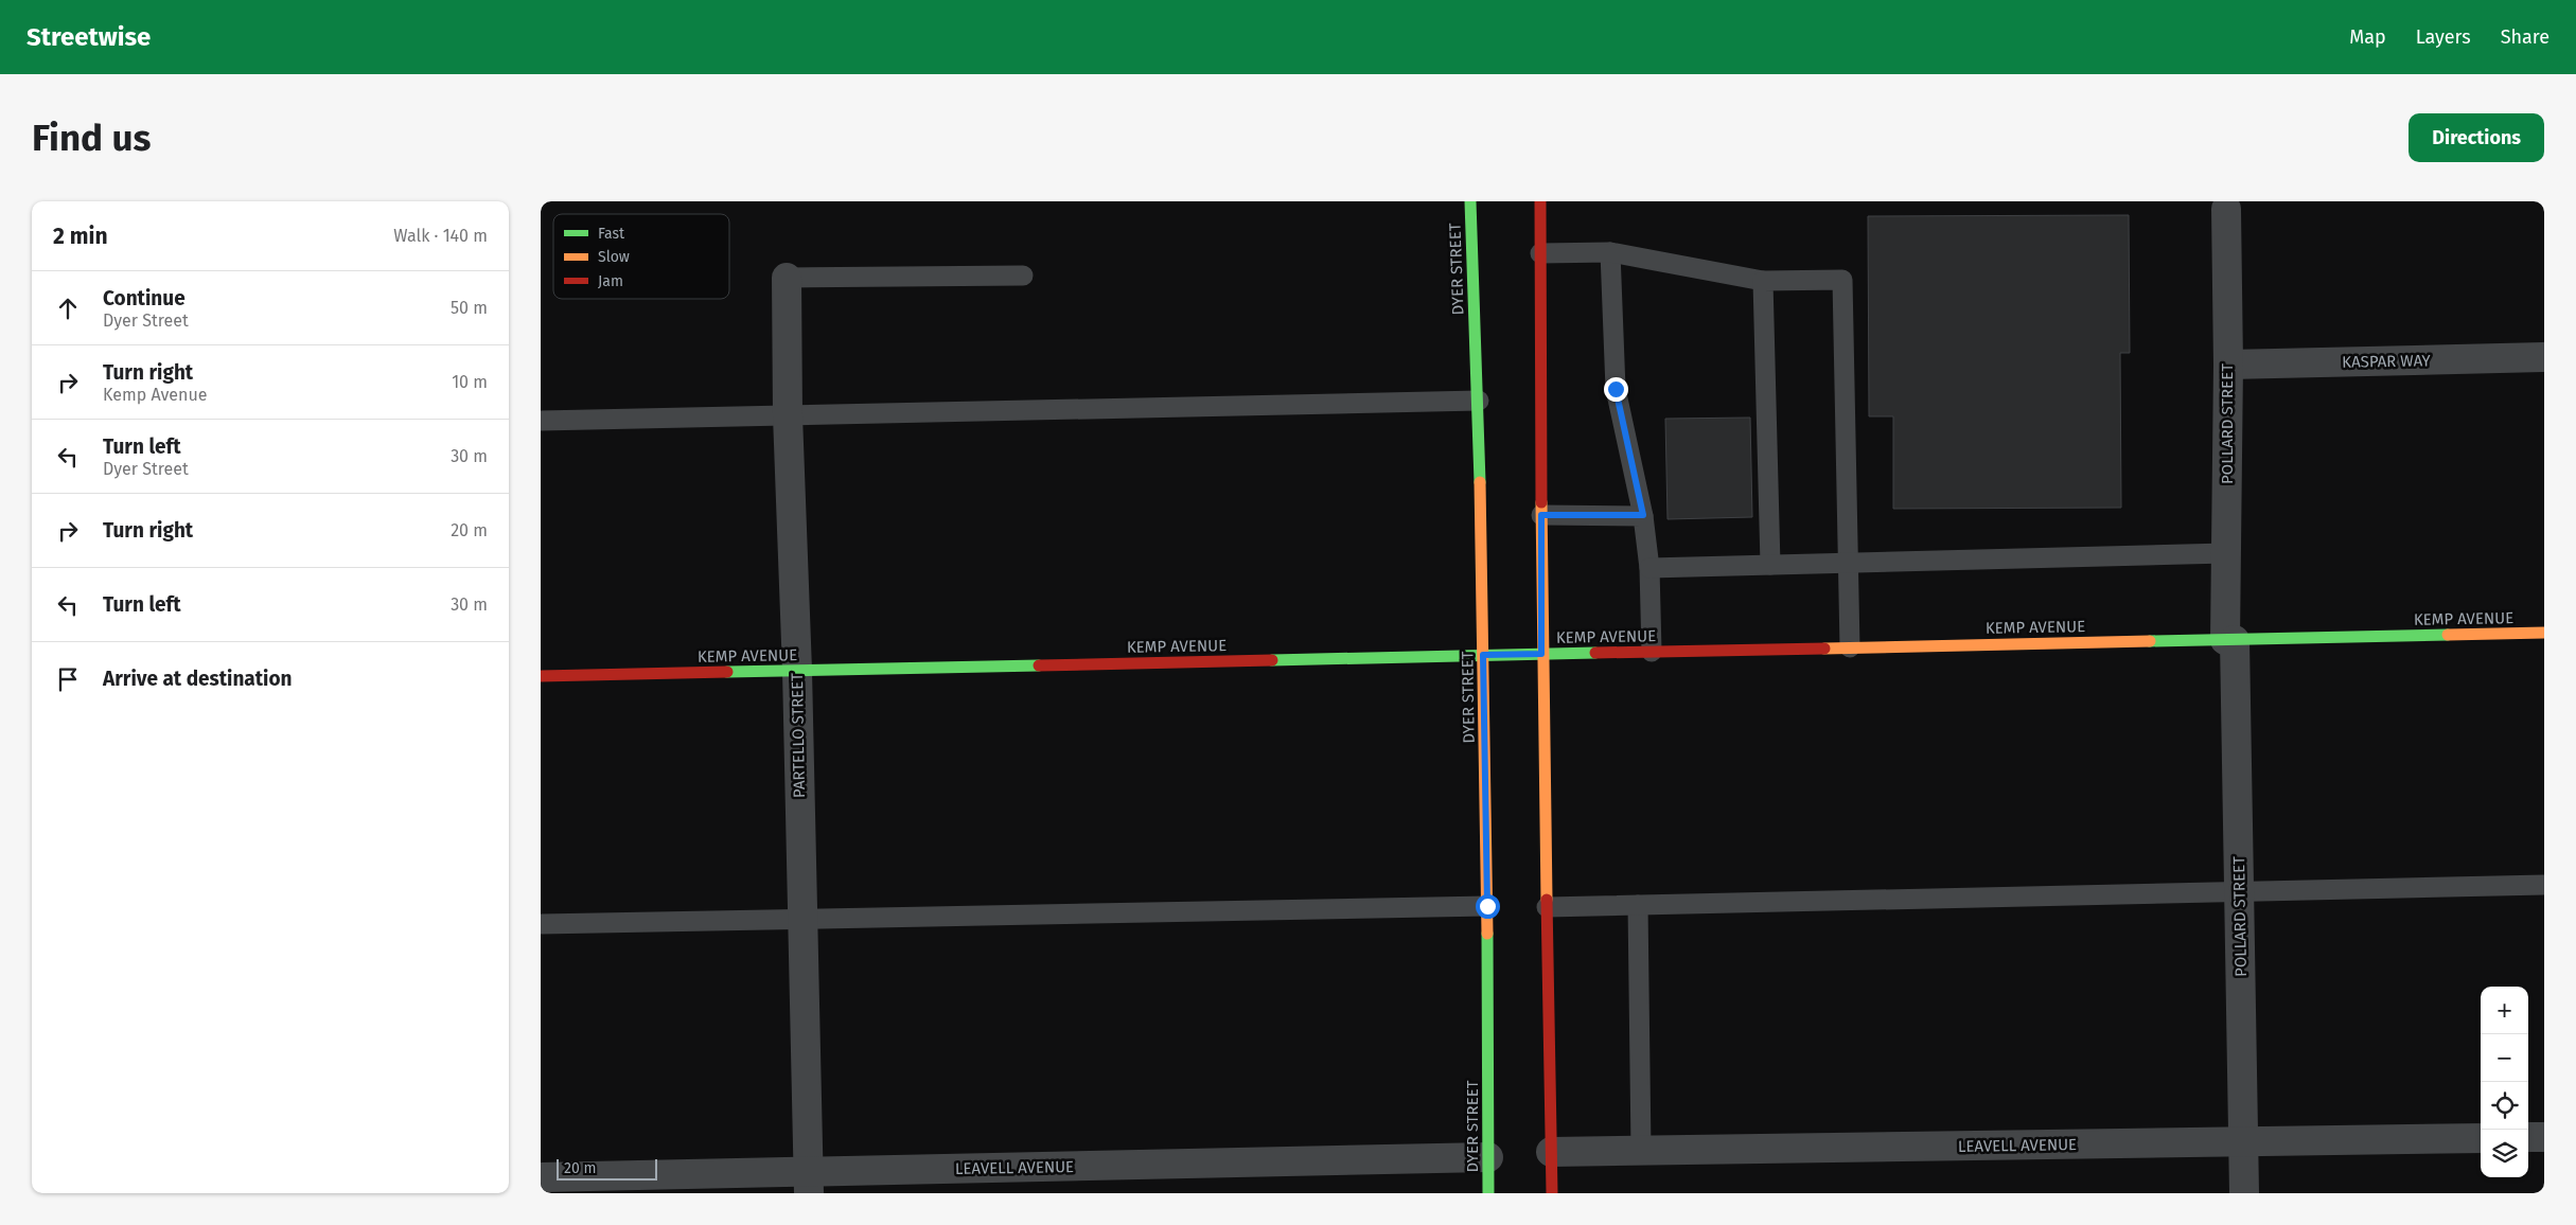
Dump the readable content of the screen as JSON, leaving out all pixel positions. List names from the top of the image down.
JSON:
{
  "streets": {
    "main road": ["DYER STREET", "KEMP AVENUE"],
    "street": [
      "KASPAR WAY",
      "POLLARD STREET",
      "PARTELLO STREET",
      "LEAVELL AVENUE"
    ]
  },
  "crossings": [
    ["DYER STREET", "KEMP AVENUE"],
    ["DYER STREET", "LEAVELL AVENUE"],
    ["KASPAR WAY", "POLLARD STREET"],
    ["POLLARD STREET", "KEMP AVENUE"],
    ["POLLARD STREET", "LEAVELL AVENUE"],
    ["KEMP AVENUE", "PARTELLO STREET"],
    ["PARTELLO STREET", "LEAVELL AVENUE"]
  ],
  "legend": ["Fast", "Slow", "Jam"],
  "scale_bar": "20 m",
  "page": {
    "header": "Streetwise",
    "nav": ["Map", "Layers", "Share"],
    "buttons": "Directions",
    "title": "Find us",
    "heading": ["2 min", "Walk · 140 m"],
    "list": [
      ["Continue", "Dyer Street", "50 m"],
      ["Turn right", "Kemp Avenue", "10 m"],
      ["Turn left", "Dyer Street", "30 m"],
      ["Turn right", "20 m"],
      ["Turn left", "30 m"],
      "Arrive at destination"
    ],
    "map_buttons": ["+", "−"],
    "scale": "20 m"
  }
}
